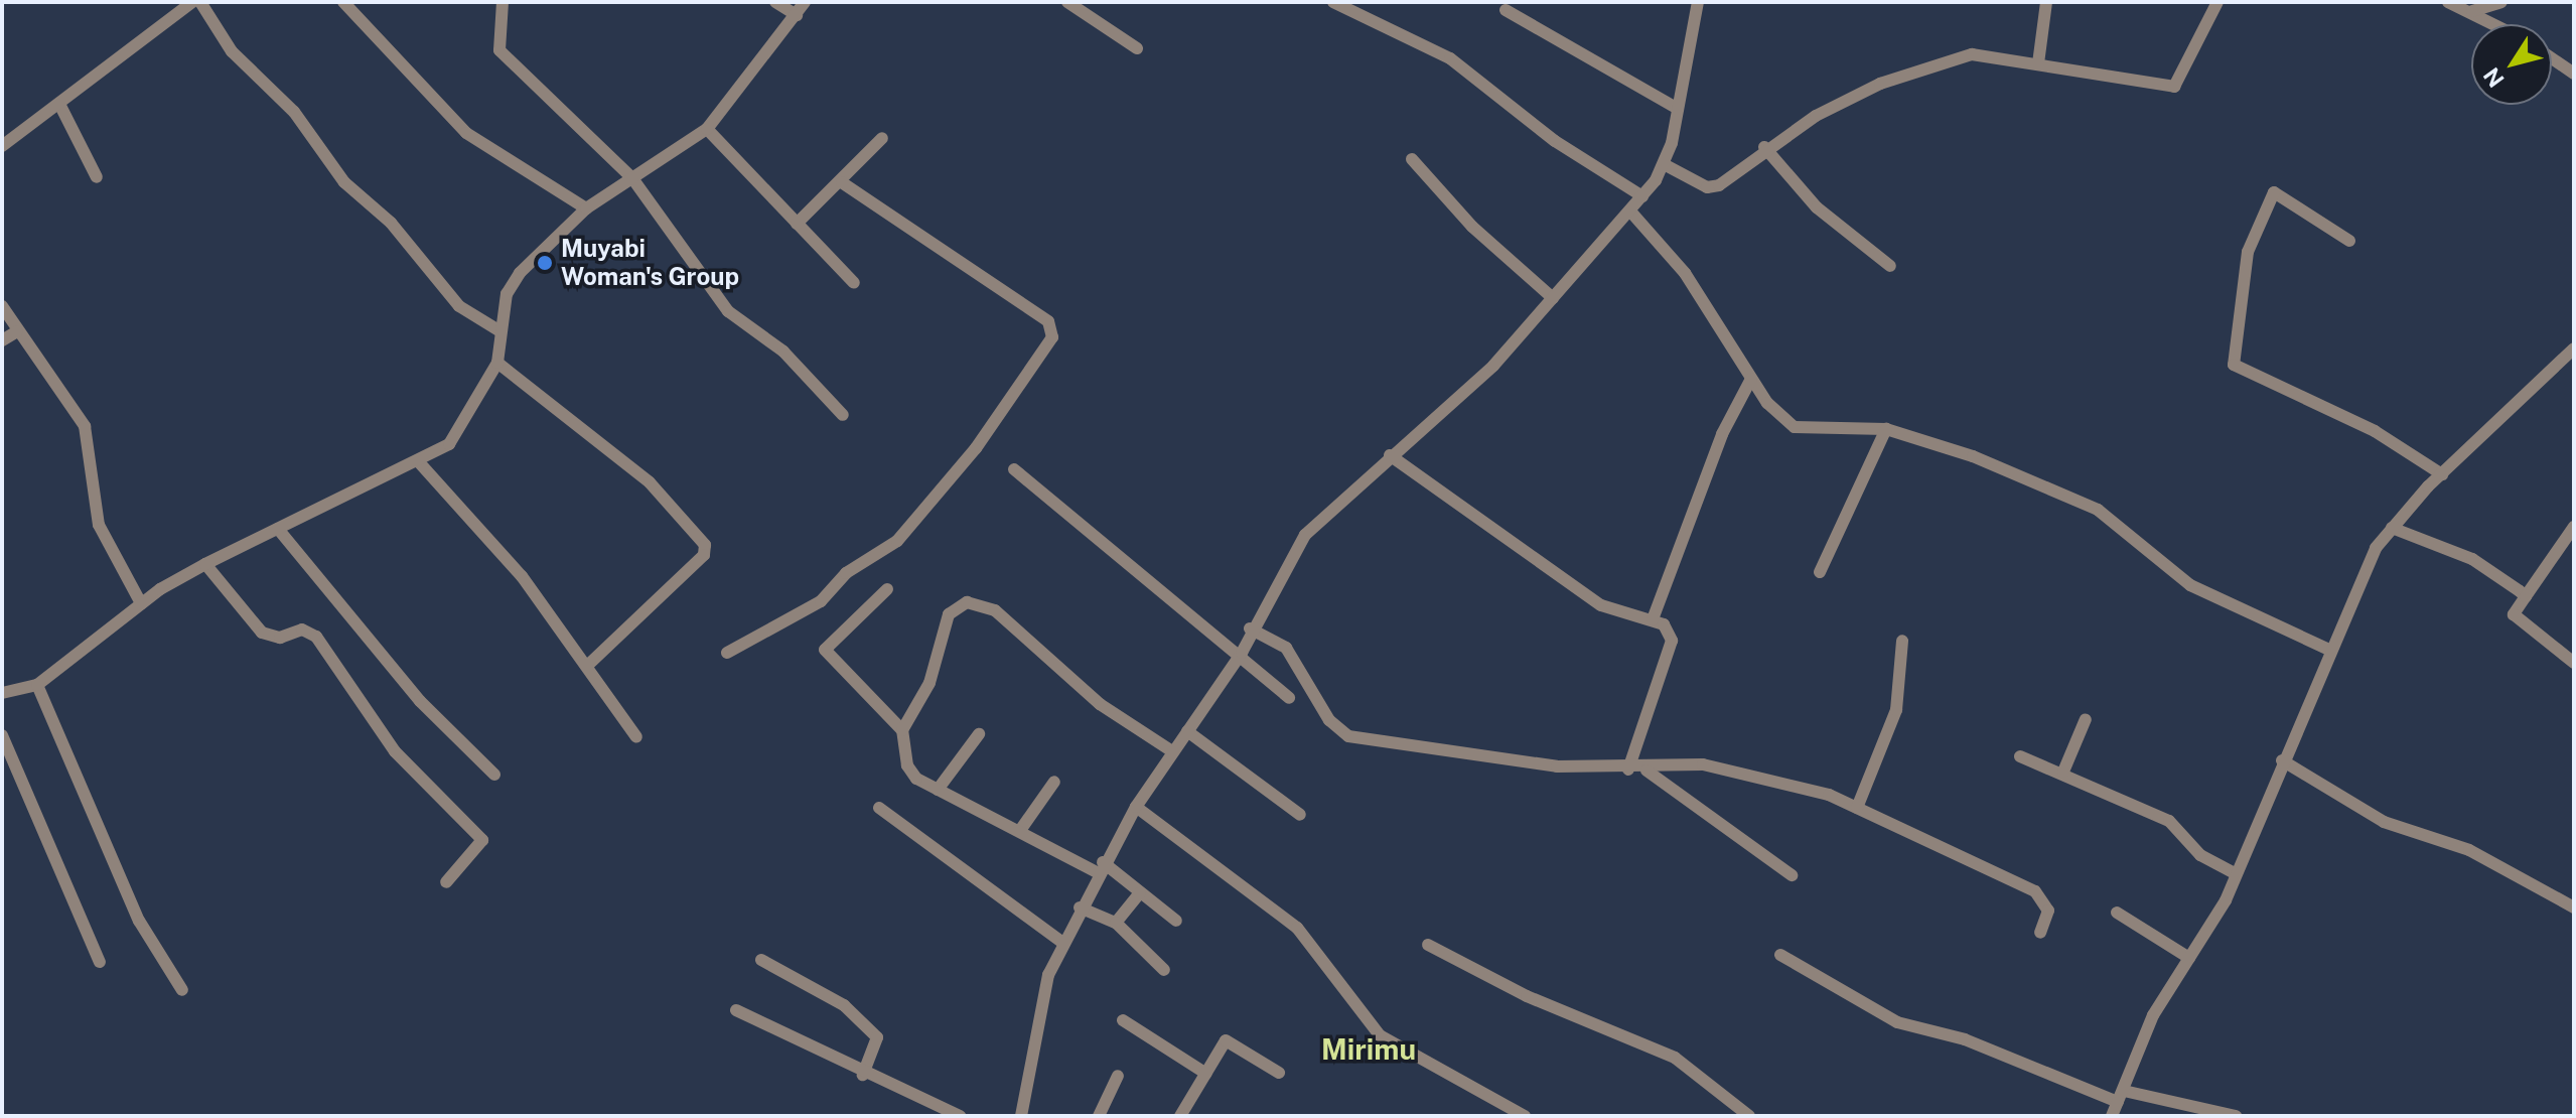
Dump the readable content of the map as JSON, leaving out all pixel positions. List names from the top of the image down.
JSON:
{
  "districts": ["Mirimu"],
  "places": ["Muyabi Woman's Group"],
  "north": "bottom left"
}
